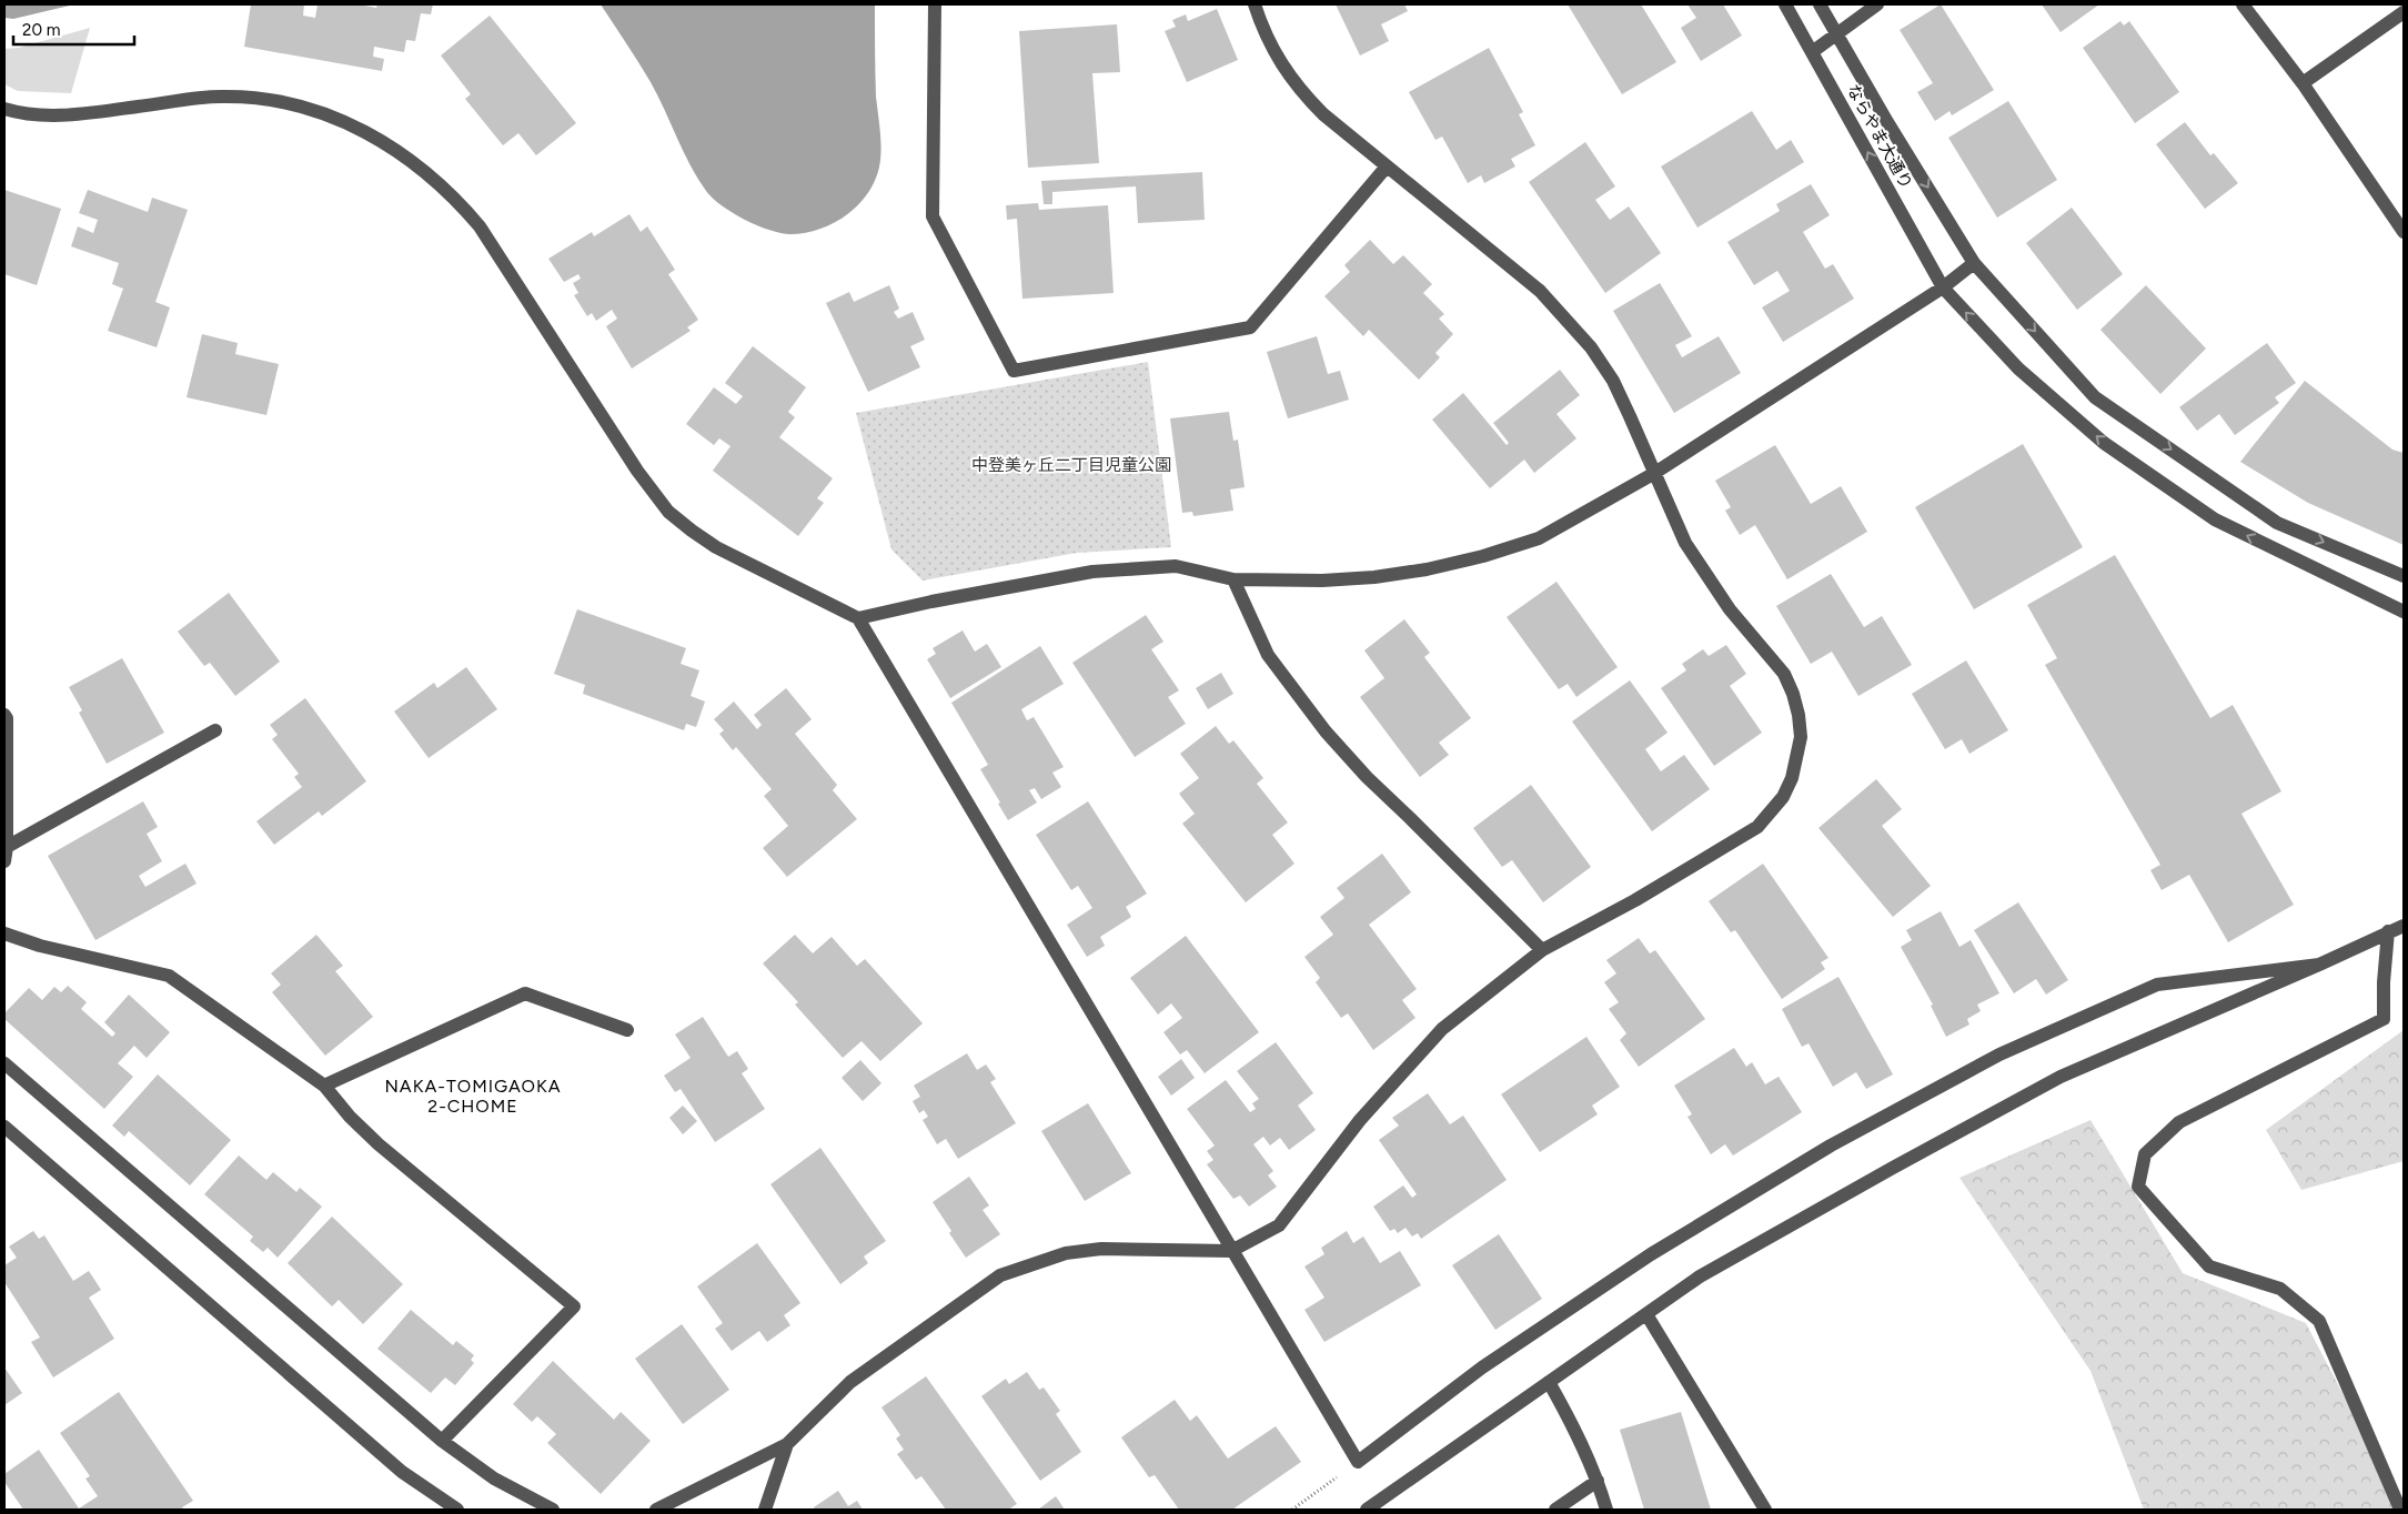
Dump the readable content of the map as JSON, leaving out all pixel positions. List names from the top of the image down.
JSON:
{
  "streets": {
    "street": ["ならやま大通り"]
  },
  "districts": ["NAKA-TOMIGAOKA 2-CHOME"],
  "parks": ["中登美ヶ丘二丁目児童公園"],
  "scale_bar": "20 m"
}
